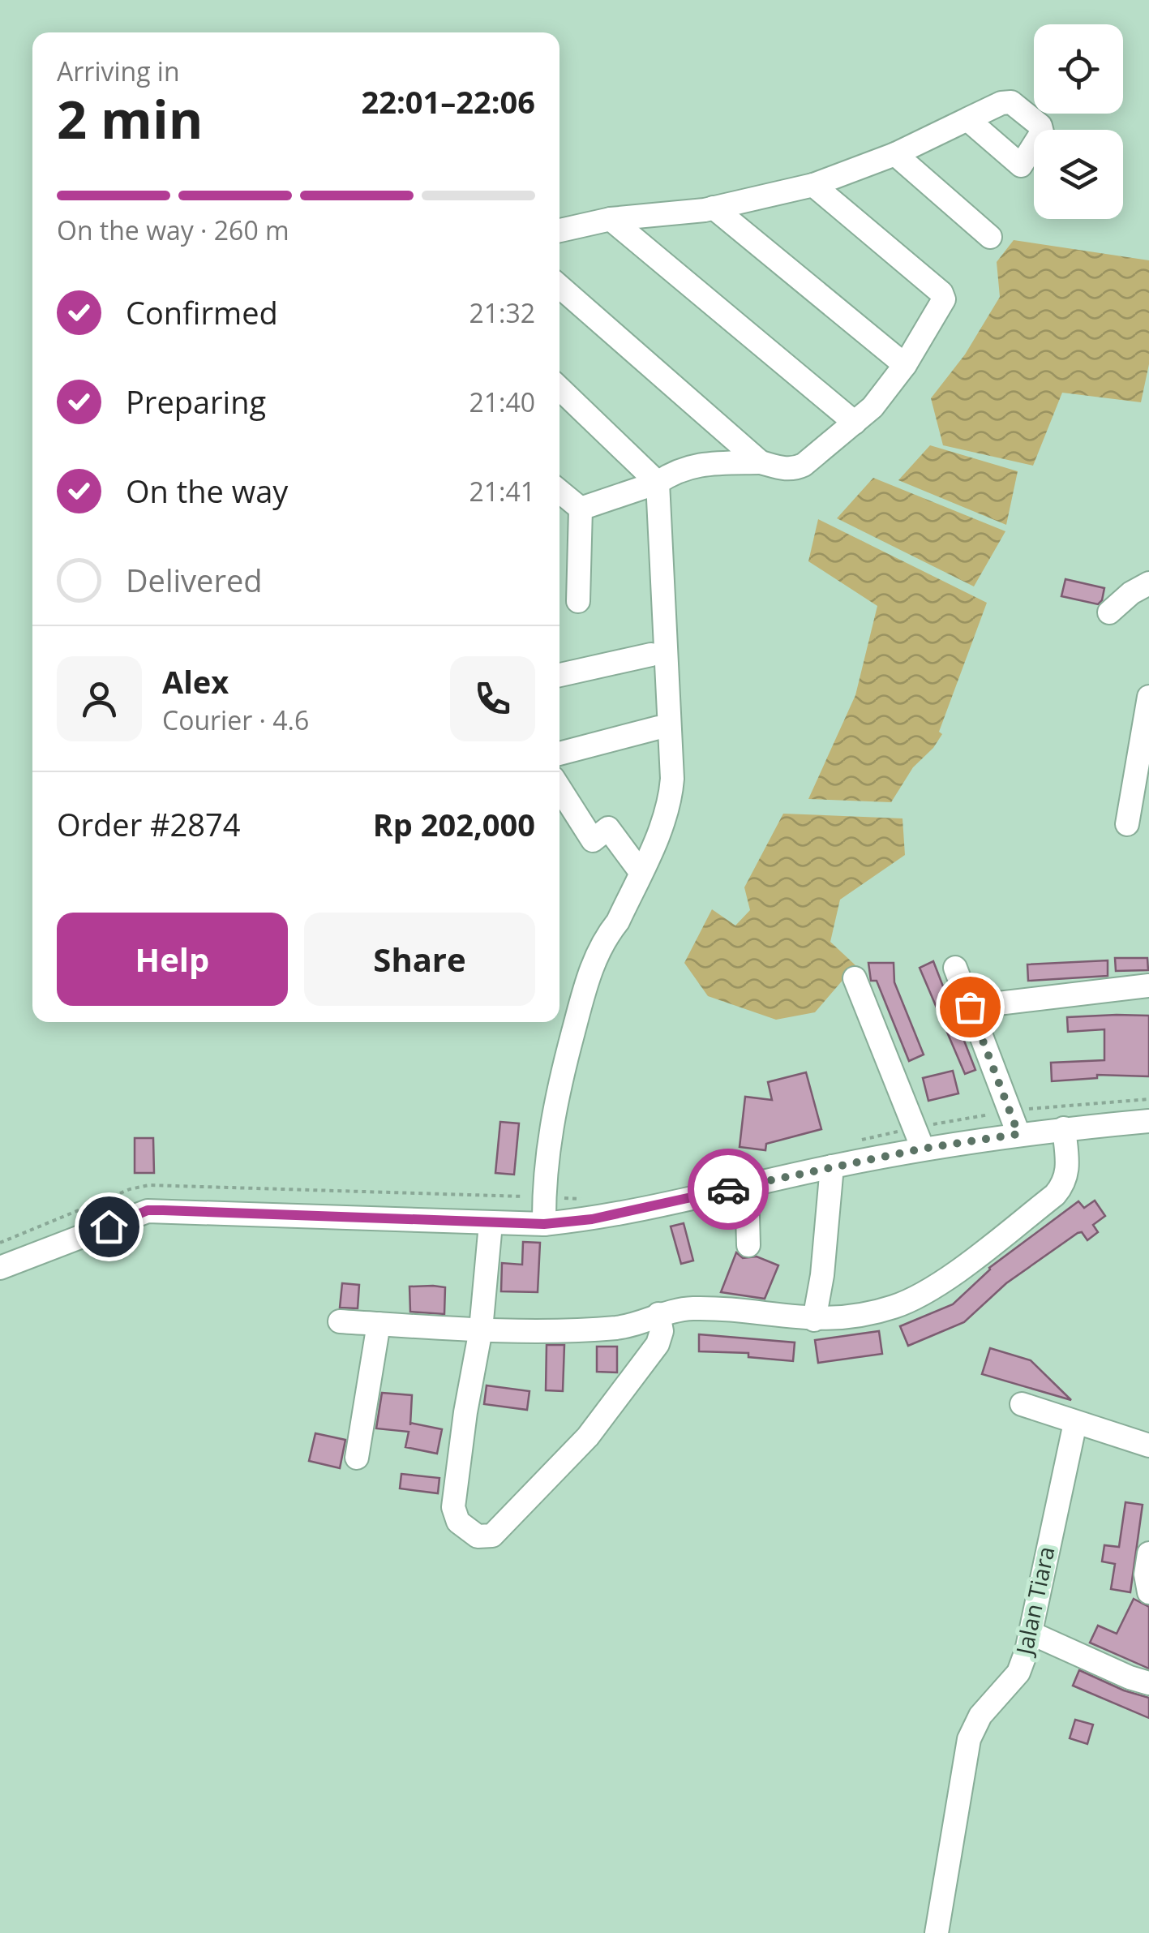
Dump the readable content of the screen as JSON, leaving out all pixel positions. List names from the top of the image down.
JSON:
{
  "streets": {
    "street": ["Jalan Tiara"]
  },
  "page": {
    "heading": ["2 min", "Arriving in", "22:01–22:06"],
    "panel": [
      "Alex",
      "Courier · 4.6",
      "Order #2874",
      "Rp 202,000"
    ],
    "bar": "On the way · 260 m",
    "list": [
      ["Confirmed", "21:32"],
      ["Preparing", "21:40"],
      ["On the way", "21:41"],
      "Delivered"
    ],
    "buttons": ["Help", "Share"]
  }
}
